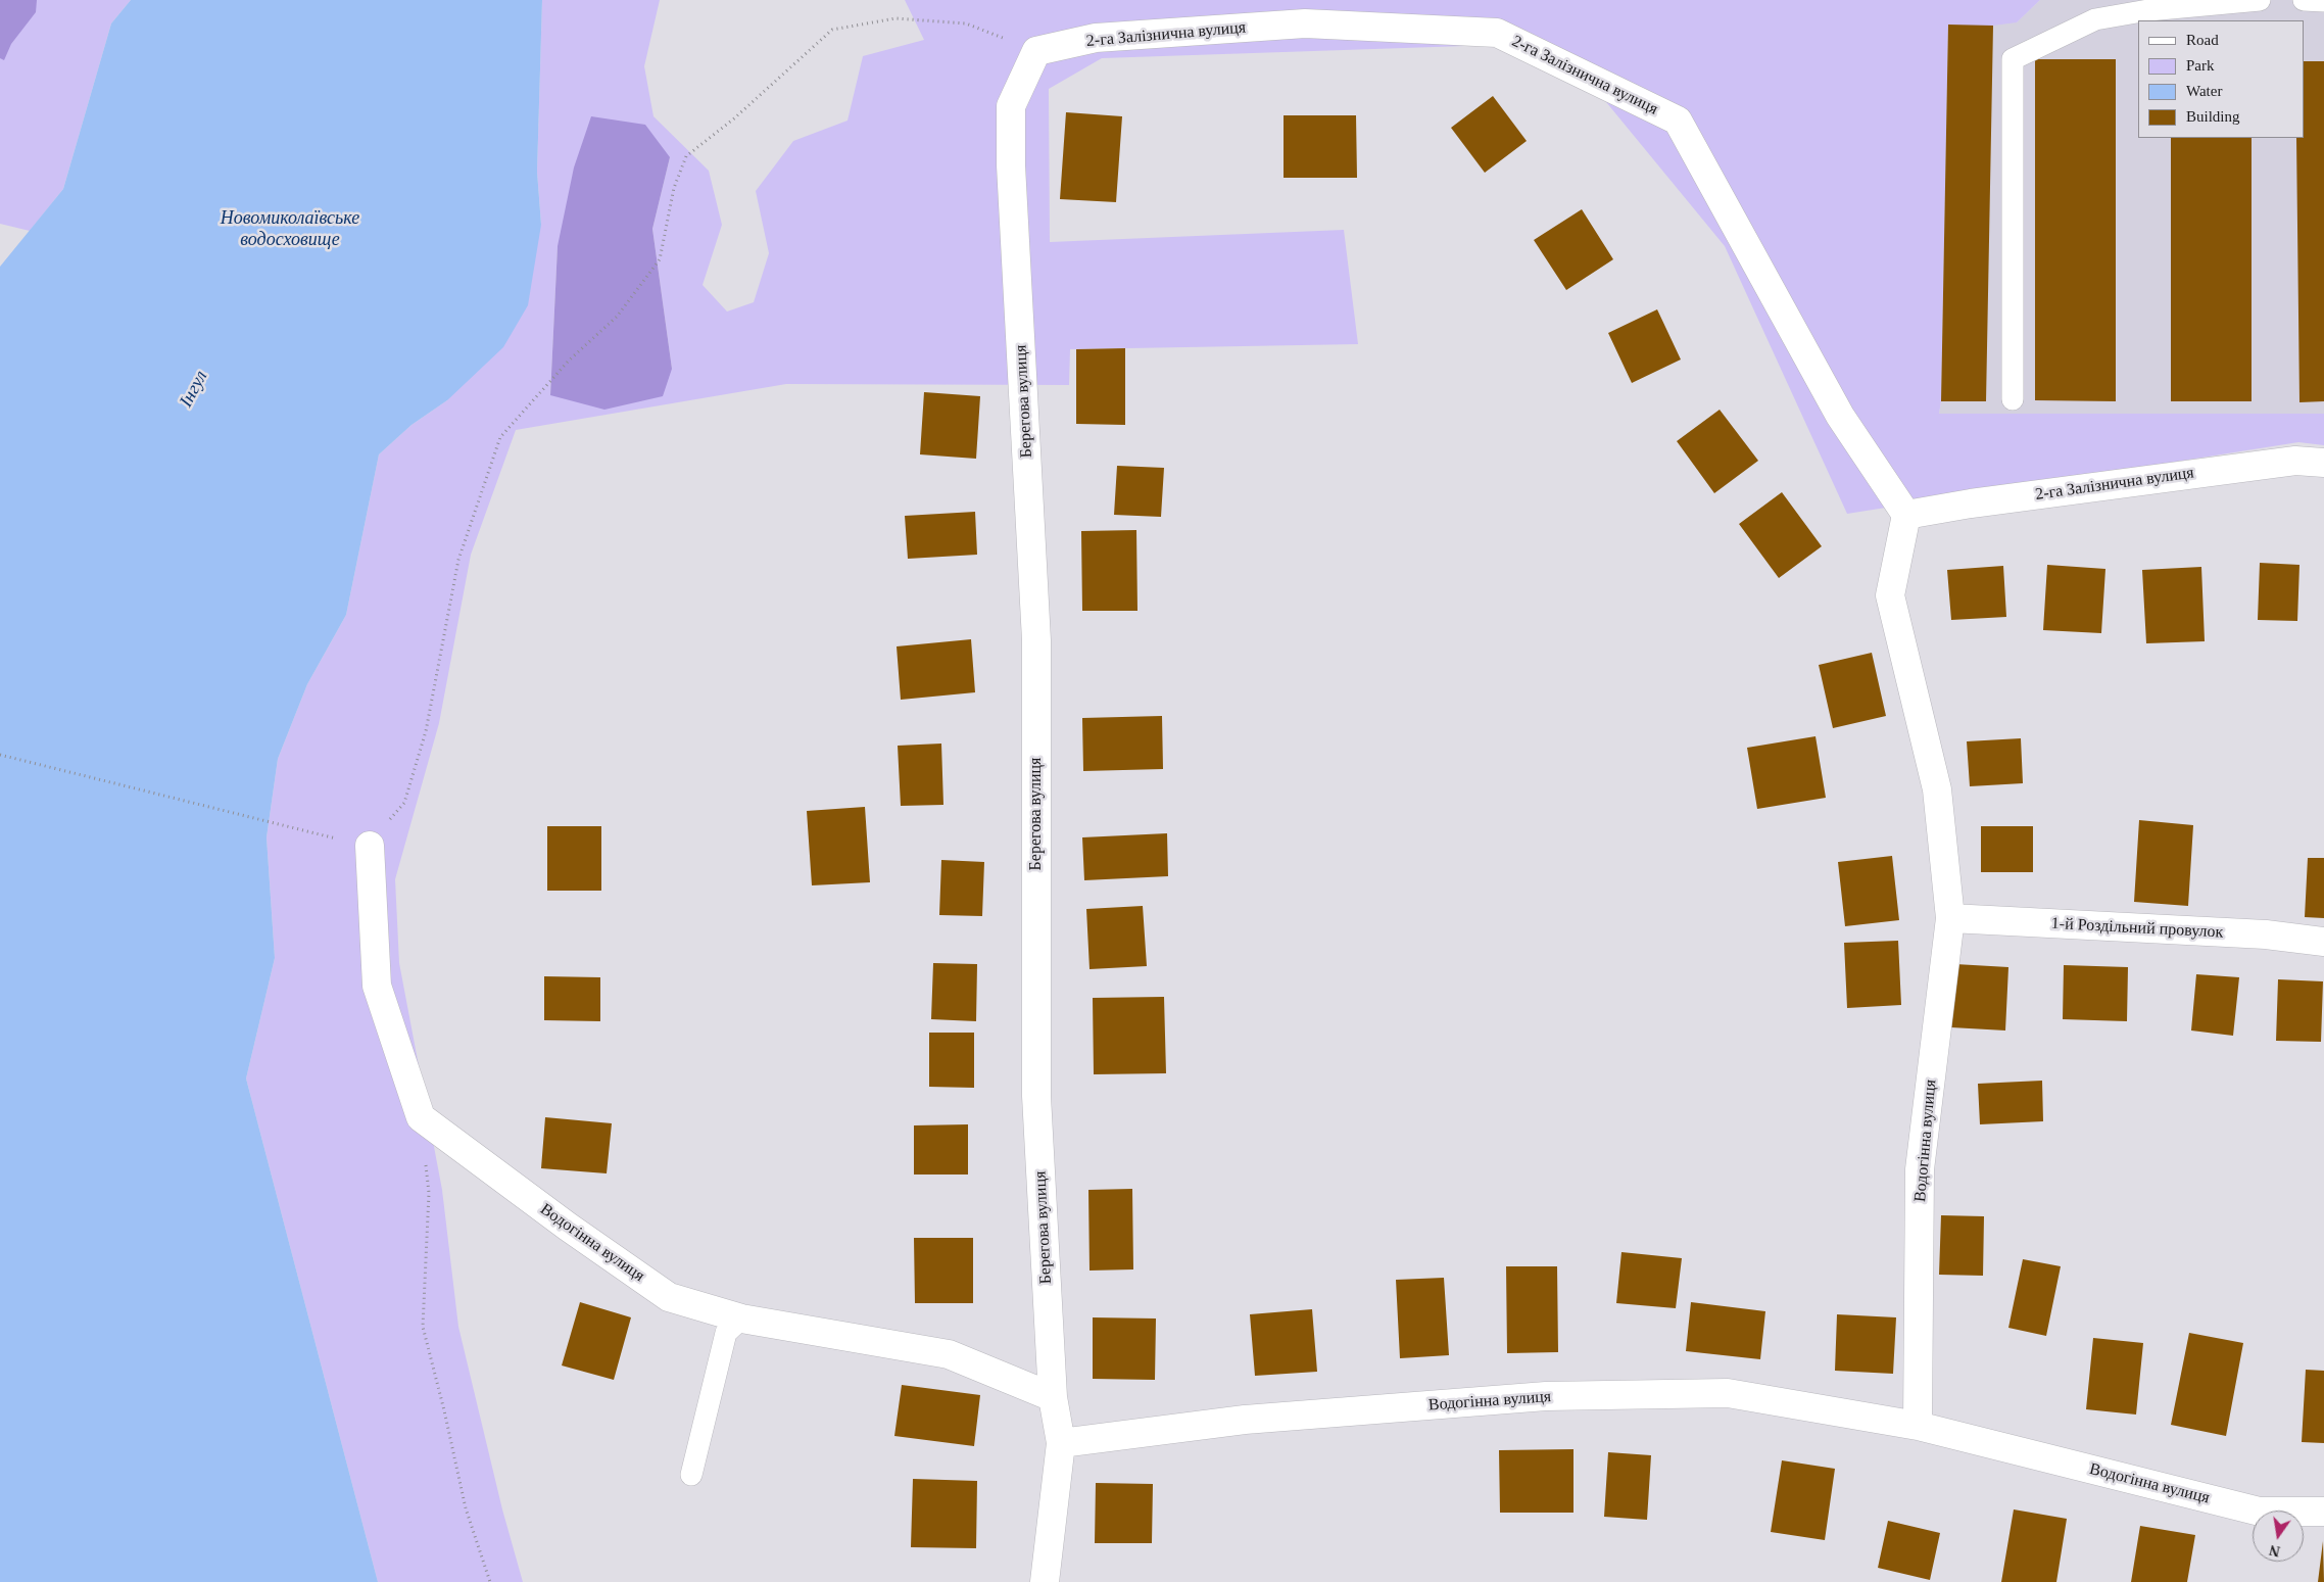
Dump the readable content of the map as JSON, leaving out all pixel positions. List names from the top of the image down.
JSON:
{
  "streets": {
    "street": [
      "2-га Залізнична вулиця",
      "Берегова вулиця",
      "1-й Роздільний провулок",
      "Водогінна вулиця"
    ]
  },
  "crossings": [
    ["2-га Залізнична вулиця", "Берегова вулиця"],
    ["Берегова вулиця", "Водогінна вулиця"],
    ["1-й Роздільний провулок", "Водогінна вулиця"]
  ],
  "water": ["Новомиколаївське водосховище", "Інгул"],
  "legend": [
    "Road",
    "Park",
    "Water",
    "Building"
  ],
  "north": "bottom"
}
